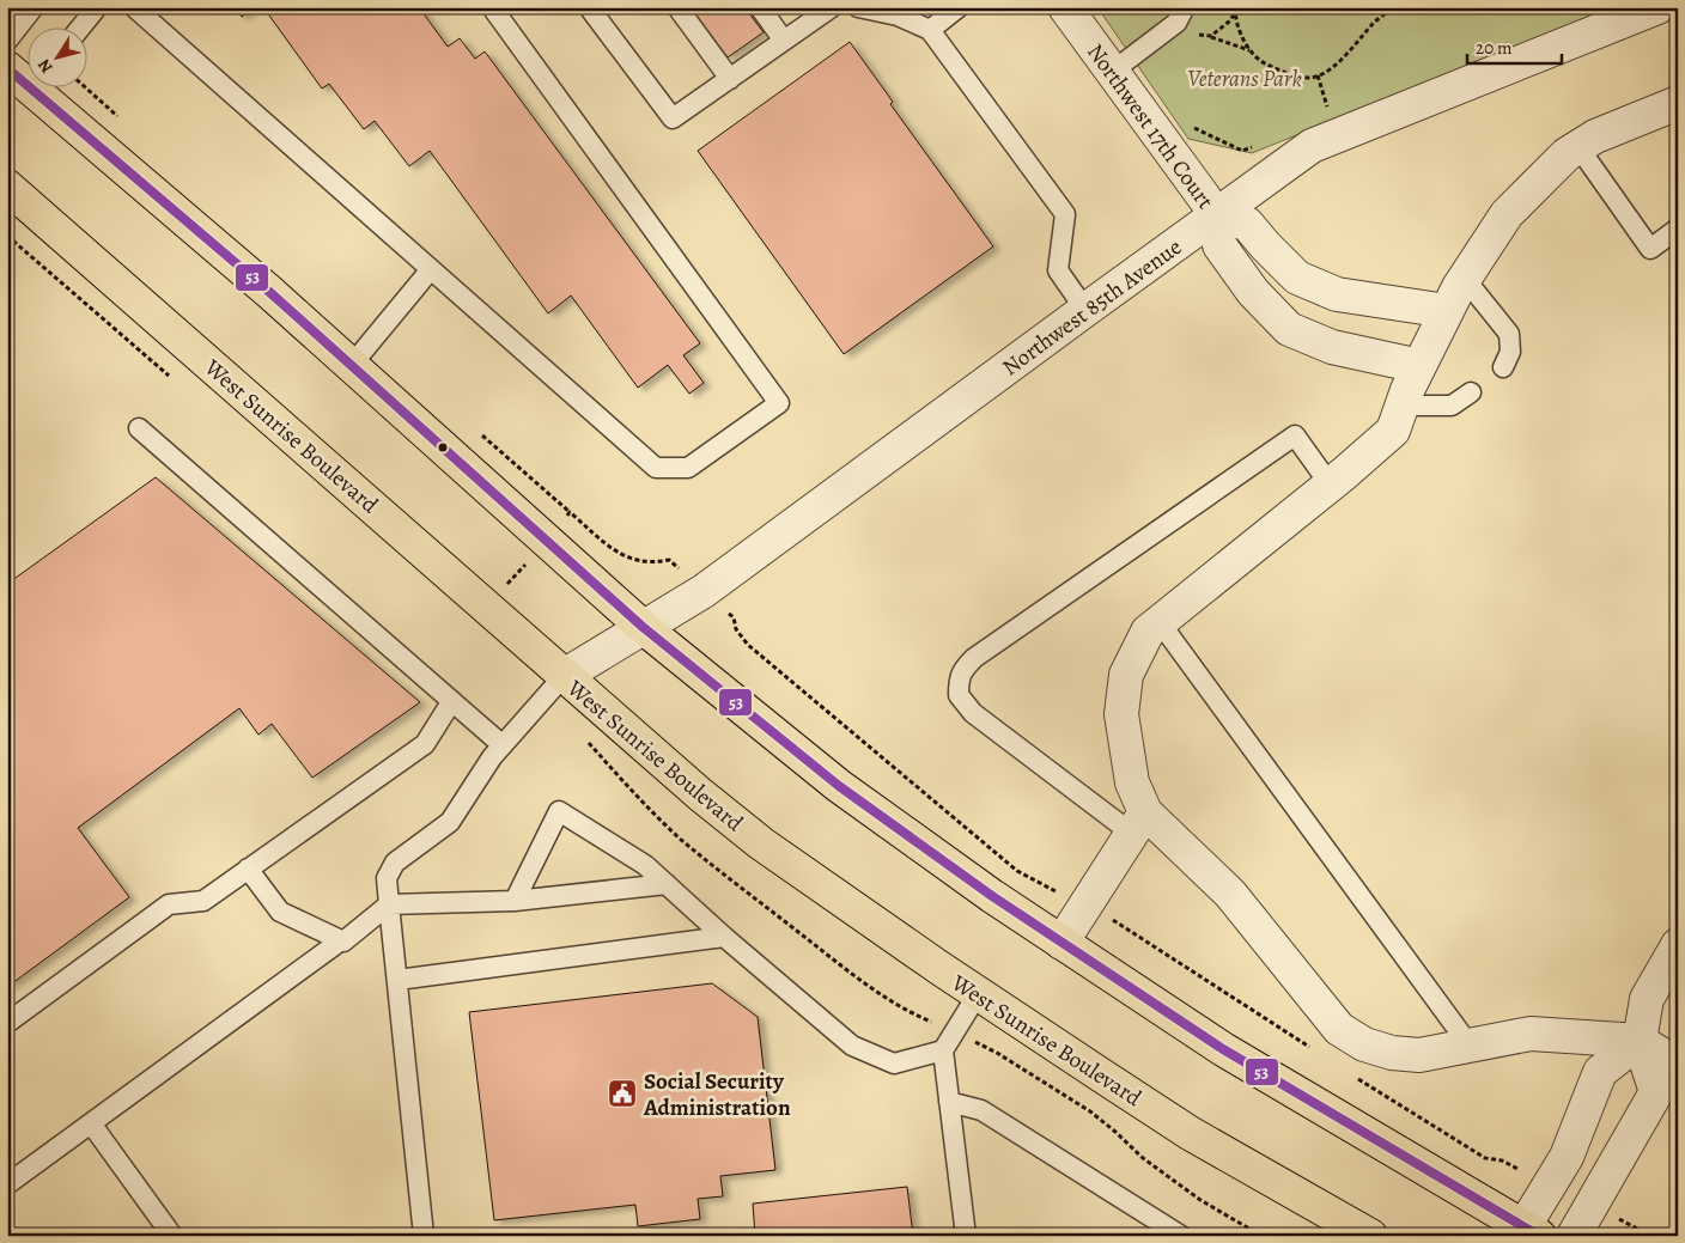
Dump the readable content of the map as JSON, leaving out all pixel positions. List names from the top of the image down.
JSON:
{
  "streets": {
    "highway": ["West Sunrise Boulevard"],
    "street": ["Northwest 17th Court", "Northwest 85th Avenue"]
  },
  "crossings": [
    ["Northwest 17th Court", "Northwest 85th Avenue"],
    ["Northwest 85th Avenue", "West Sunrise Boulevard"]
  ],
  "parks": ["Veterans Park"],
  "places": {
    "public building": ["Social Security Administration"]
  },
  "lines": ["transit line 53"],
  "scale_bar": "20 m",
  "north": "bottom left"
}
